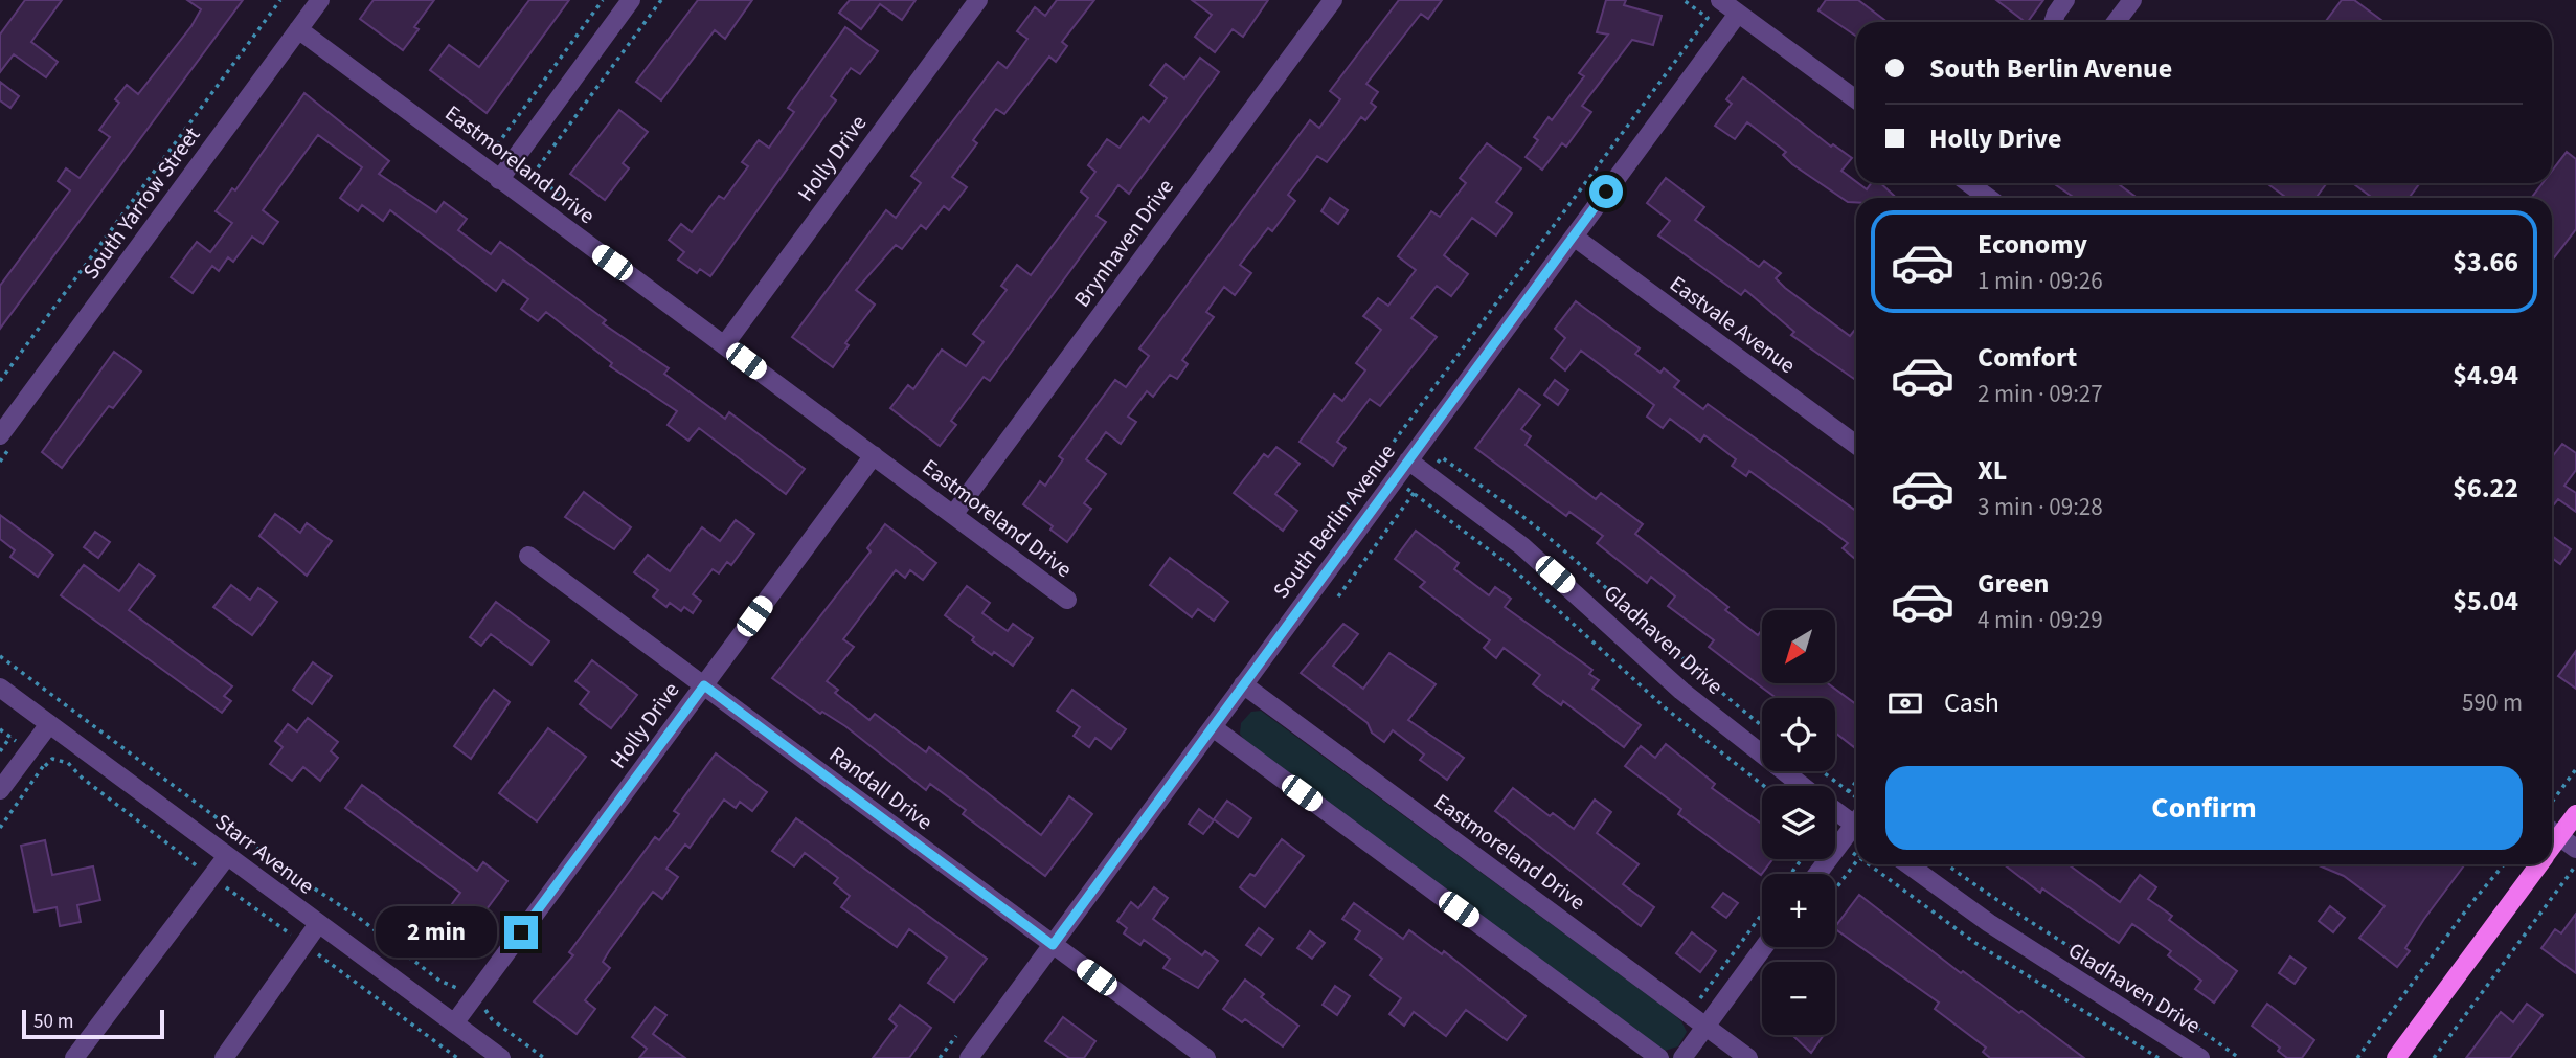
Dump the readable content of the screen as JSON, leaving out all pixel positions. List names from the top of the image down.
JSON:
{
  "streets": {
    "street": [
      "Holly Drive",
      "Eastmoreland Drive",
      "South Yarrow Street",
      "Brynhaven Drive",
      "Eastvale Avenue",
      "South Berlin Avenue",
      "Gladhaven Drive",
      "Randall Drive",
      "Starr Avenue"
    ]
  },
  "crossings": [
    ["Holly Drive", "Eastmoreland Drive"],
    ["Holly Drive", "Randall Drive"],
    ["Holly Drive", "Starr Avenue"],
    ["Eastmoreland Drive", "South Yarrow Street"],
    ["Eastmoreland Drive", "Brynhaven Drive"],
    ["Eastmoreland Drive", "South Berlin Avenue"],
    ["Eastvale Avenue", "South Berlin Avenue"],
    ["South Berlin Avenue", "Gladhaven Drive"],
    ["South Berlin Avenue", "Randall Drive"]
  ],
  "scale_bar": "50 m",
  "north": "bottom left",
  "page": {
    "banner": ["South Berlin Avenue", "Holly Drive"],
    "list": [
      {
        "name": "Economy",
        "note": "1 min · 09:26",
        "value": "$3.66"
      },
      {
        "name": "Comfort",
        "note": "2 min · 09:27",
        "value": "$4.94"
      },
      {
        "name": "XL",
        "note": "3 min · 09:28",
        "value": "$6.22"
      },
      {
        "name": "Green",
        "note": "4 min · 09:29",
        "value": "$5.04"
      }
    ],
    "map_buttons": ["+", "−"],
    "pay": ["Cash", "590 m"],
    "buttons": "Confirm",
    "bubble": "2 min",
    "scale": "50 m"
  }
}
